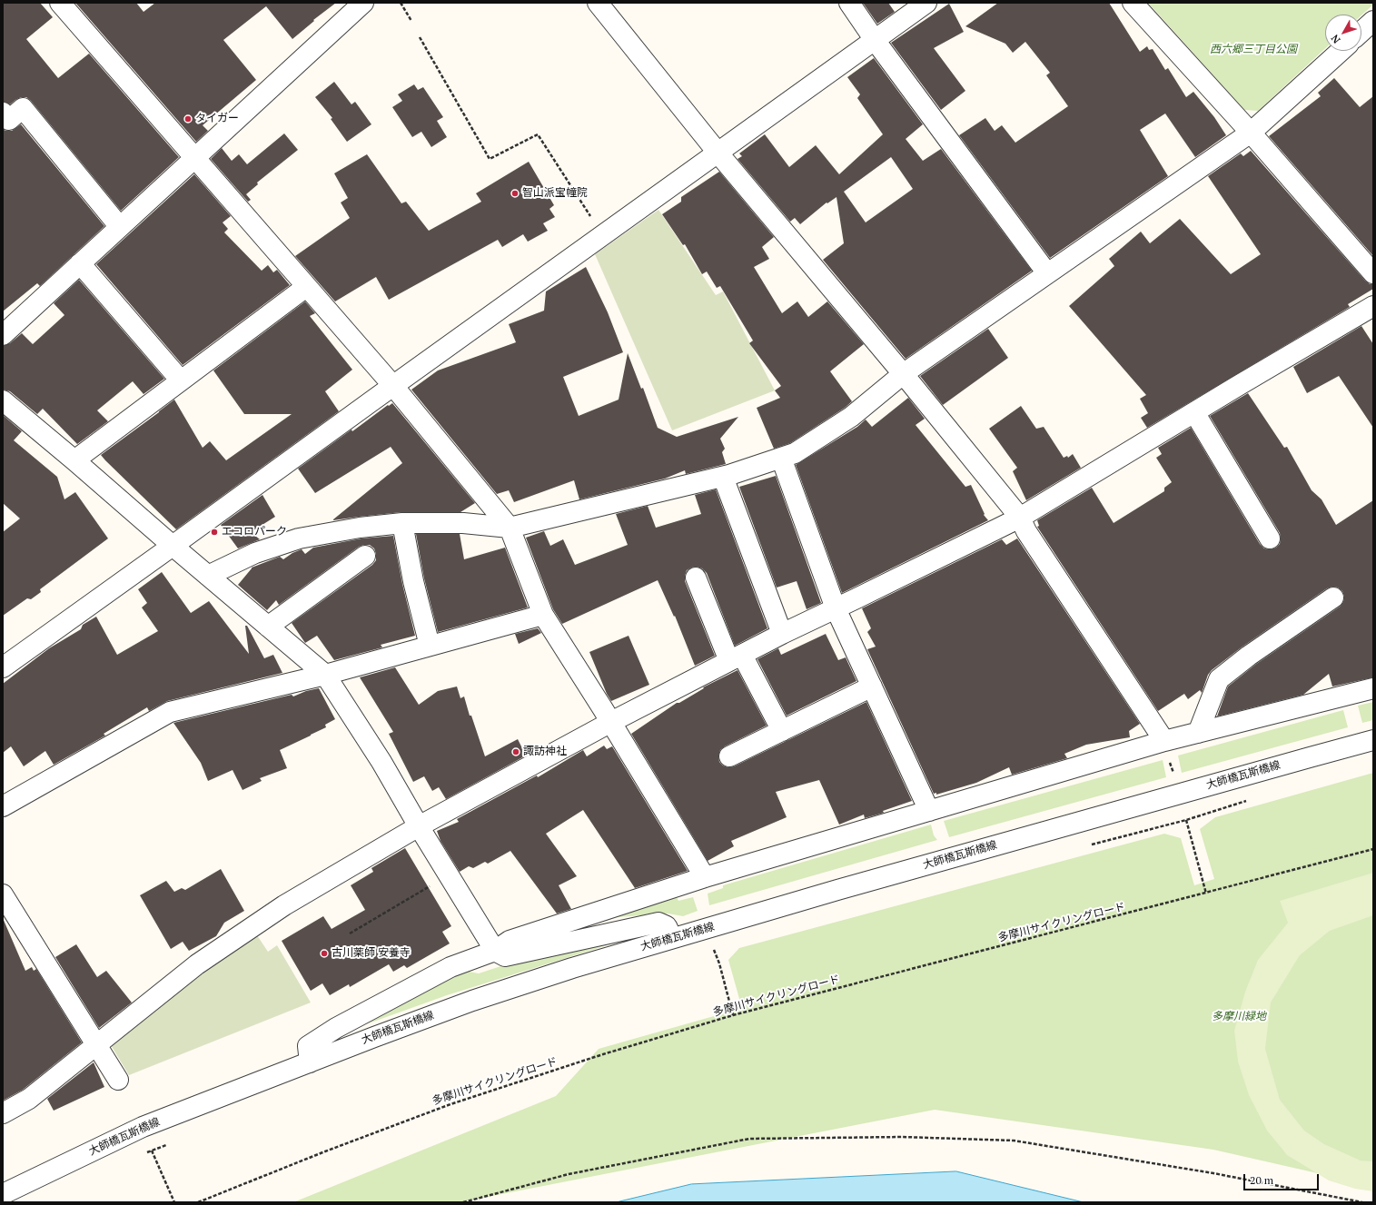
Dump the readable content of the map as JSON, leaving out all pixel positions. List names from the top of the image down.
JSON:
{
  "streets": {
    "street": ["大師橋瓦斯橋線"],
    "path": ["多摩川サイクリングロード"]
  },
  "parks": ["西六郷三丁目公園", "多摩川緑地"],
  "places": [
    "タイガー",
    "智山派宝幢院",
    "エコロパーク",
    "諏訪神社",
    "古川薬師 安養寺"
  ],
  "scale_bar": "20 m",
  "north": "bottom left"
}
